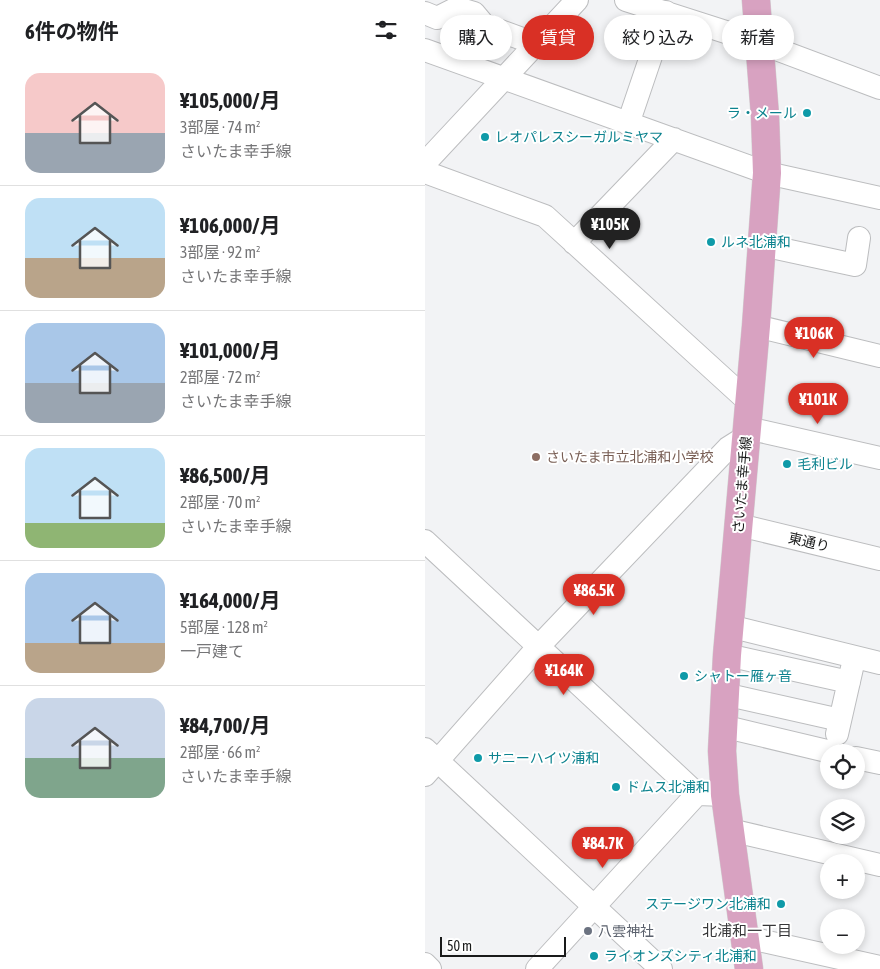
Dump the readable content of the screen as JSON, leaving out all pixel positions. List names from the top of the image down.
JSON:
{
  "streets": {
    "main road": ["さいたま幸手線"],
    "street": ["東通り"]
  },
  "crossings": [
    ["さいたま幸手線", "東通り"]
  ],
  "districts": ["北浦和一丁目"],
  "places": [
    "ラ・メール",
    "レオパレスシーガルミヤマ",
    "ルネ北浦和",
    "さいたま市立北浦和小学校",
    "毛利ビル",
    "シャトー雁ヶ音",
    "サニーハイツ浦和",
    "ドムス北浦和",
    "ステージワン北浦和",
    "八雲神社",
    "ライオンズシティ北浦和"
  ],
  "scale_bar": "50 m",
  "page": {
    "heading": "6件の物件",
    "chip": [
      "購入",
      "賃貸",
      "絞り込み",
      "新着"
    ],
    "list": [
      {
        "name": "¥105,000/月",
        "note": "3部屋 · 74 m² · さいたま幸手線"
      },
      {
        "name": "¥106,000/月",
        "note": "3部屋 · 92 m² · さいたま幸手線"
      },
      {
        "name": "¥101,000/月",
        "note": "2部屋 · 72 m² · さいたま幸手線"
      },
      {
        "name": "¥86,500/月",
        "note": "2部屋 · 70 m² · さいたま幸手線"
      },
      {
        "name": "¥164,000/月",
        "note": "5部屋 · 128 m² · 一戸建て"
      },
      {
        "name": "¥84,700/月",
        "note": "2部屋 · 66 m² · さいたま幸手線"
      }
    ],
    "price": [
      "¥105K",
      "¥106K",
      "¥101K",
      "¥86.5K",
      "¥164K",
      "¥84.7K"
    ],
    "map_buttons": ["+", "−"],
    "scale": "50 m"
  }
}
